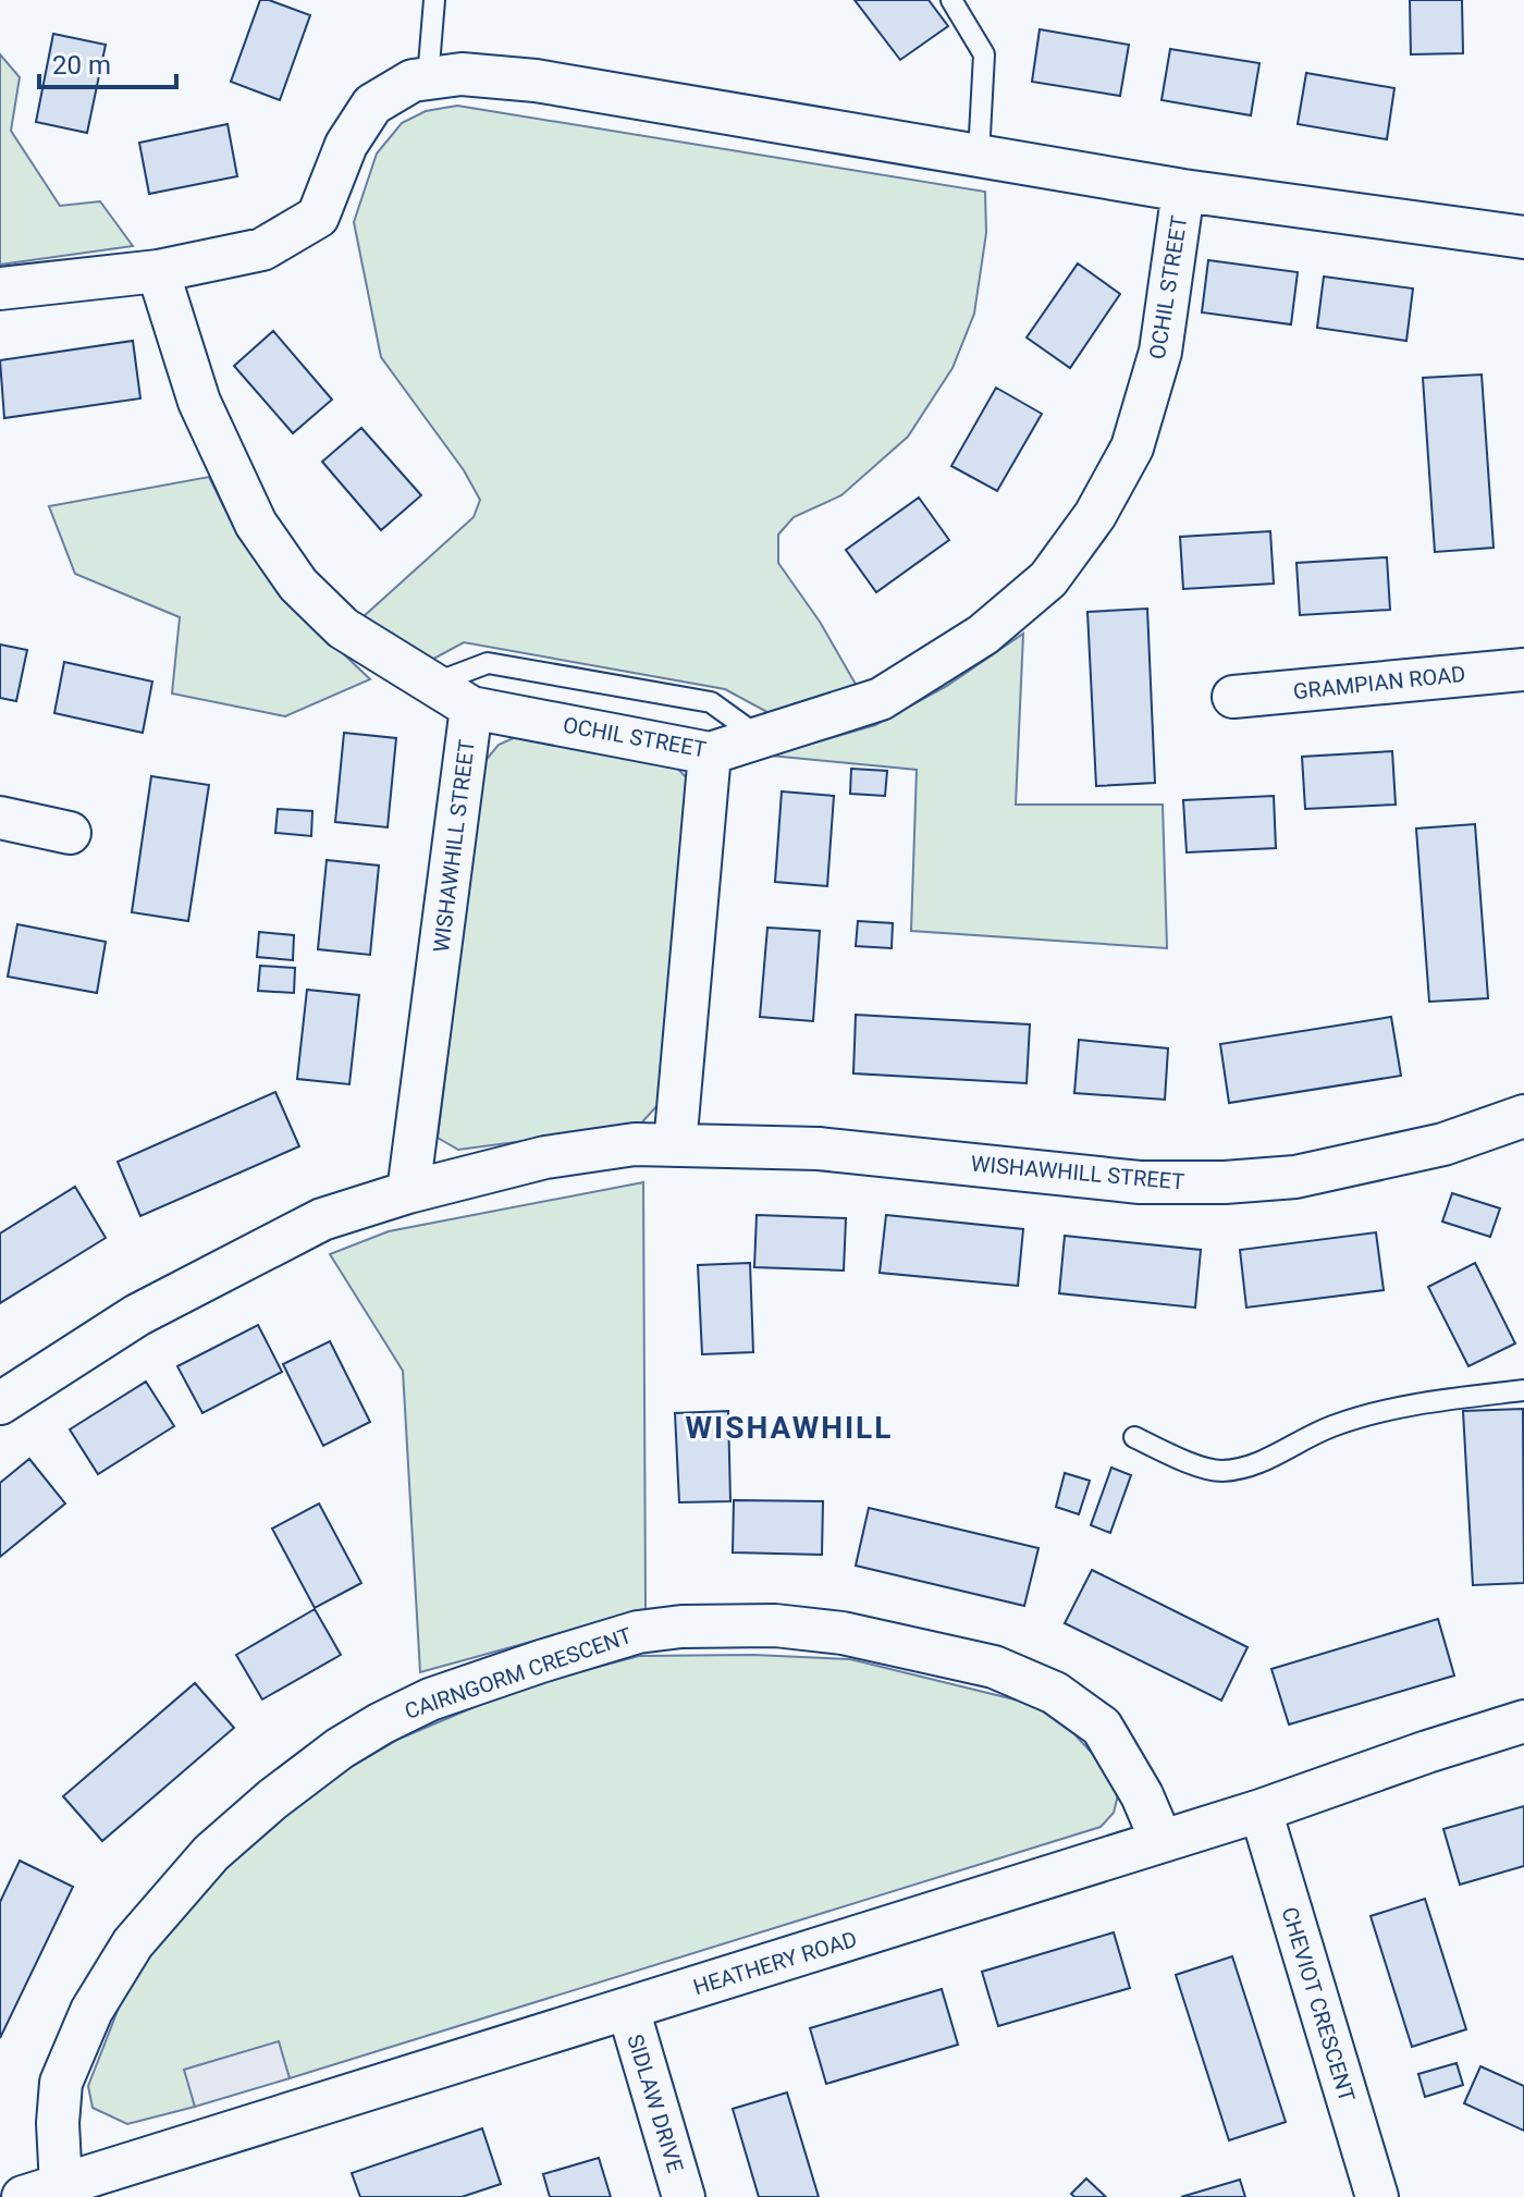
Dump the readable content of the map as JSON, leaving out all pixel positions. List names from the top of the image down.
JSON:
{
  "streets": {
    "street": [
      "OCHIL STREET",
      "GRAMPIAN ROAD",
      "WISHAWHILL STREET",
      "CAIRNGORM CRESCENT",
      "HEATHERY ROAD",
      "CHEVIOT CRESCENT",
      "SIDLAW DRIVE"
    ]
  },
  "crossings": [
    ["OCHIL STREET", "WISHAWHILL STREET"],
    ["CAIRNGORM CRESCENT", "HEATHERY ROAD"],
    ["HEATHERY ROAD", "CHEVIOT CRESCENT"],
    ["HEATHERY ROAD", "SIDLAW DRIVE"]
  ],
  "districts": ["WISHAWHILL"],
  "scale_bar": "20 m"
}
